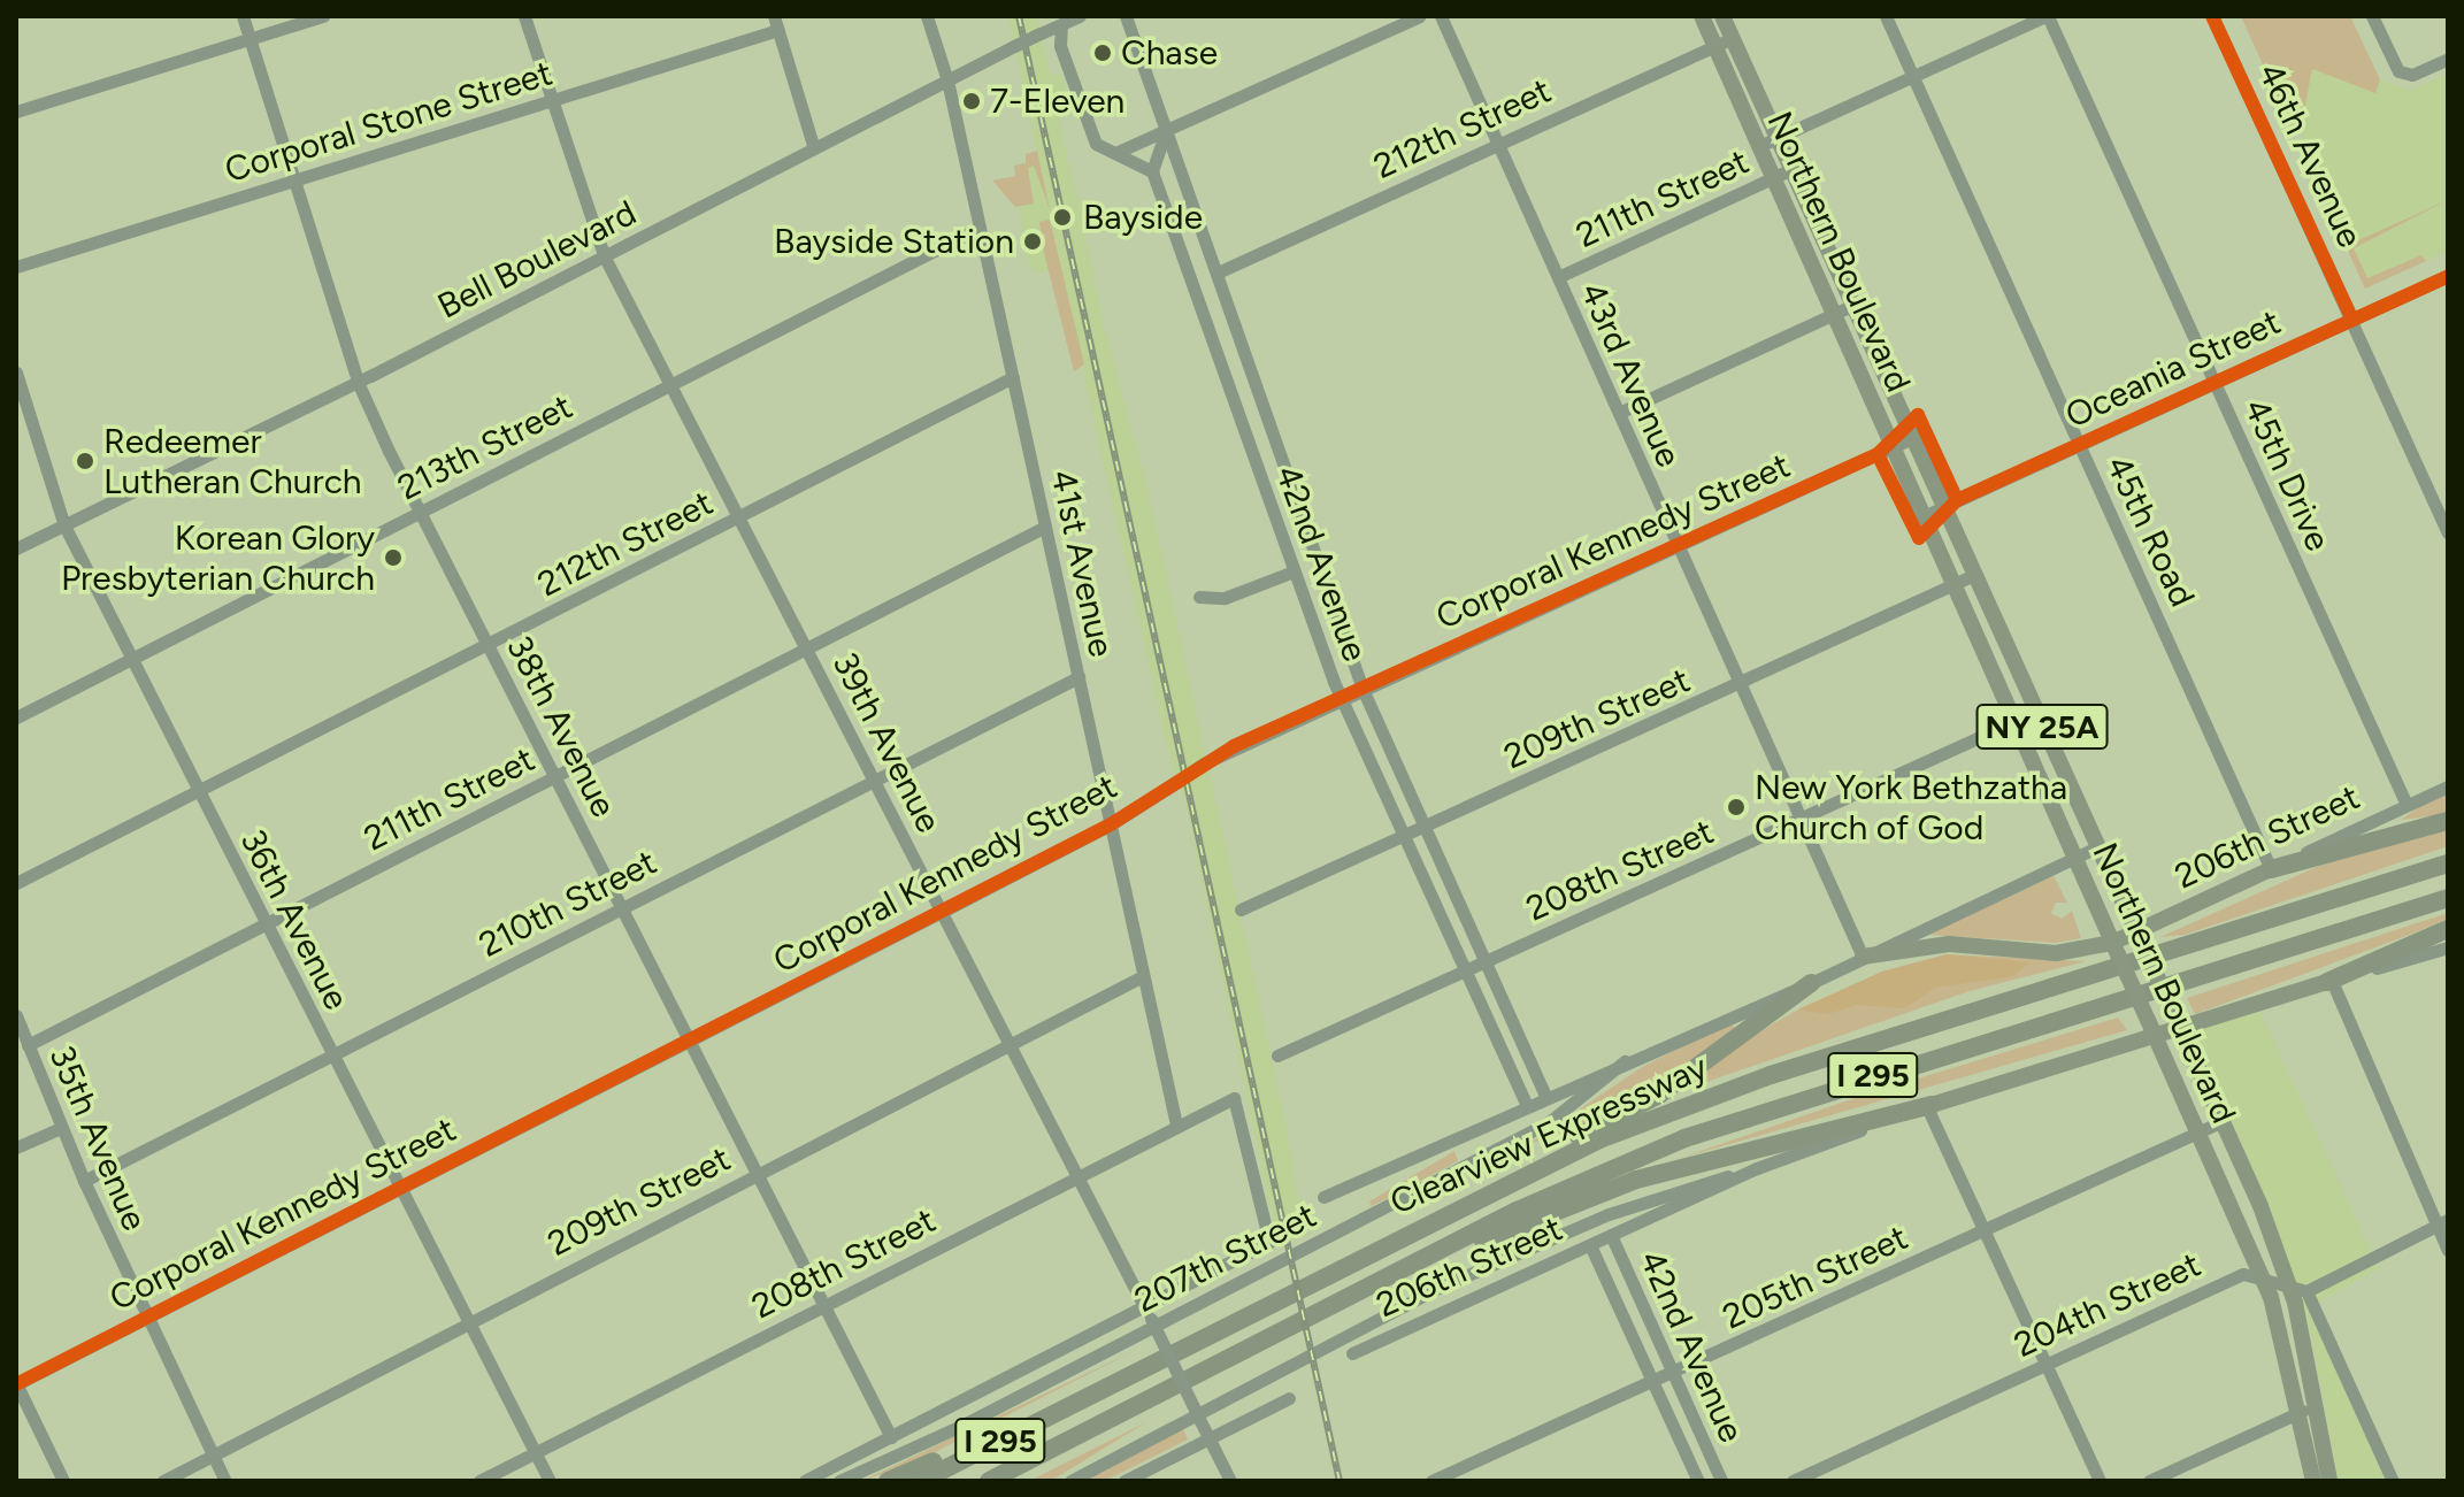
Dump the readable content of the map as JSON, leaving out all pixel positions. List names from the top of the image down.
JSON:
{
  "streets": {
    "highway": ["I 295", "Clearview Expressway"],
    "main road": ["Northern Boulevard", "NY 25A", "206th Street"],
    "street": [
      "Corporal Stone Street",
      "212th Street",
      "46th Avenue",
      "211th Street",
      "Bell Boulevard",
      "Oceania Street",
      "43rd Avenue",
      "213th Street",
      "45th Drive",
      "45th Road",
      "Corporal Kennedy Street",
      "41st Avenue",
      "42nd Avenue",
      "209th Street",
      "38th Avenue",
      "39th Avenue",
      "208th Street",
      "210th Street",
      "36th Avenue",
      "35th Avenue",
      "207th Street",
      "205th Street",
      "204th Street"
    ]
  },
  "crossings": [
    ["Corporal Stone Street", "38th Avenue"],
    ["Corporal Stone Street", "39th Avenue"],
    ["212th Street", "Northern Boulevard"],
    ["212th Street", "43rd Avenue"],
    ["212th Street", "41st Avenue"],
    ["212th Street", "42nd Avenue"],
    ["212th Street", "38th Avenue"],
    ["212th Street", "39th Avenue"],
    ["212th Street", "36th Avenue"],
    ["46th Avenue", "Oceania Street"],
    ["211th Street", "Northern Boulevard"],
    ["211th Street", "43rd Avenue"],
    ["211th Street", "45th Drive"],
    ["211th Street", "45th Road"],
    ["211th Street", "41st Avenue"],
    ["211th Street", "38th Avenue"],
    ["211th Street", "39th Avenue"],
    ["211th Street", "36th Avenue"],
    ["211th Street", "35th Avenue"],
    ["Northern Boulevard", "Oceania Street"],
    ["Northern Boulevard", "Corporal Kennedy Street"],
    ["Northern Boulevard", "209th Street"],
    ["Northern Boulevard", "206th Street"],
    ["Northern Boulevard", "208th Street"],
    ["Northern Boulevard", "205th Street"],
    ["Northern Boulevard", "204th Street"],
    ["Bell Boulevard", "41st Avenue"],
    ["Bell Boulevard", "38th Avenue"],
    ["Bell Boulevard", "39th Avenue"],
    ["Bell Boulevard", "36th Avenue"],
    ["Oceania Street", "45th Drive"],
    ["Oceania Street", "45th Road"],
    ["43rd Avenue", "Corporal Kennedy Street"],
    ["43rd Avenue", "209th Street"],
    ["43rd Avenue", "206th Street"],
    ["43rd Avenue", "208th Street"],
    ["213th Street", "41st Avenue"],
    ["213th Street", "38th Avenue"],
    ["213th Street", "39th Avenue"],
    ["213th Street", "36th Avenue"],
    ["45th Drive", "206th Street"],
    ["45th Road", "206th Street"],
    ["Corporal Kennedy Street", "41st Avenue"],
    ["Corporal Kennedy Street", "42nd Avenue"],
    ["Corporal Kennedy Street", "38th Avenue"],
    ["Corporal Kennedy Street", "39th Avenue"],
    ["Corporal Kennedy Street", "36th Avenue"],
    ["Corporal Kennedy Street", "35th Avenue"],
    ["41st Avenue", "209th Street"],
    ["41st Avenue", "208th Street"],
    ["41st Avenue", "210th Street"],
    ["42nd Avenue", "209th Street"],
    ["42nd Avenue", "206th Street"],
    ["42nd Avenue", "208th Street"],
    ["42nd Avenue", "Clearview Expressway"],
    ["42nd Avenue", "205th Street"],
    ["209th Street", "38th Avenue"],
    ["209th Street", "39th Avenue"],
    ["209th Street", "36th Avenue"],
    ["209th Street", "35th Avenue"],
    ["38th Avenue", "208th Street"],
    ["38th Avenue", "210th Street"],
    ["39th Avenue", "208th Street"],
    ["39th Avenue", "210th Street"],
    ["208th Street", "36th Avenue"],
    ["210th Street", "36th Avenue"],
    ["210th Street", "35th Avenue"],
    ["Clearview Expressway", "207th Street"]
  ],
  "places": [
    "Chase",
    "7-Eleven",
    "Bayside",
    "Bayside Station",
    "Redeemer Lutheran Church",
    "Korean Glory Presbyterian Church",
    "New York Bethzatha Church of God"
  ]
}
